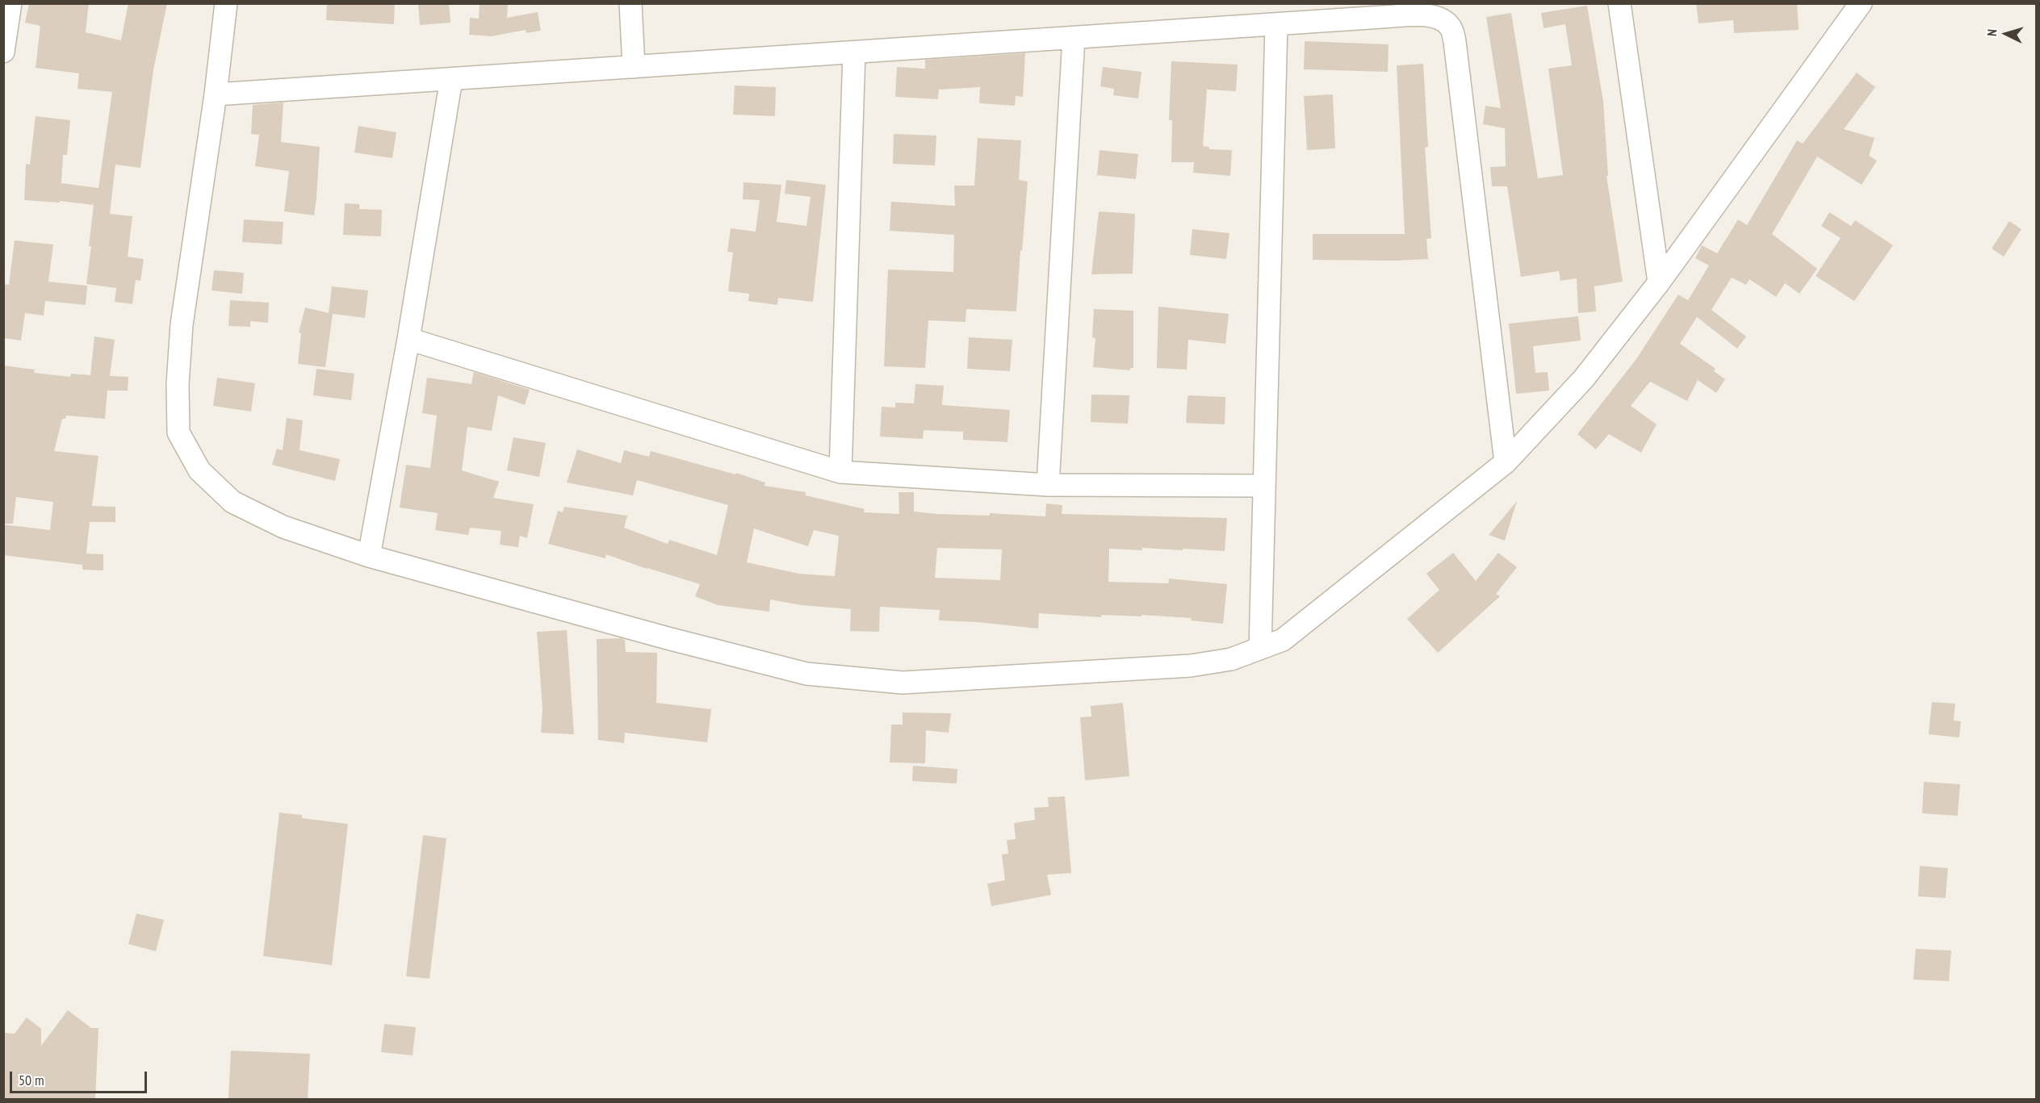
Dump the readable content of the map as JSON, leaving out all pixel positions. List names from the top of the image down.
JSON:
{
  "scale_bar": "50 m",
  "north": "left"
}
